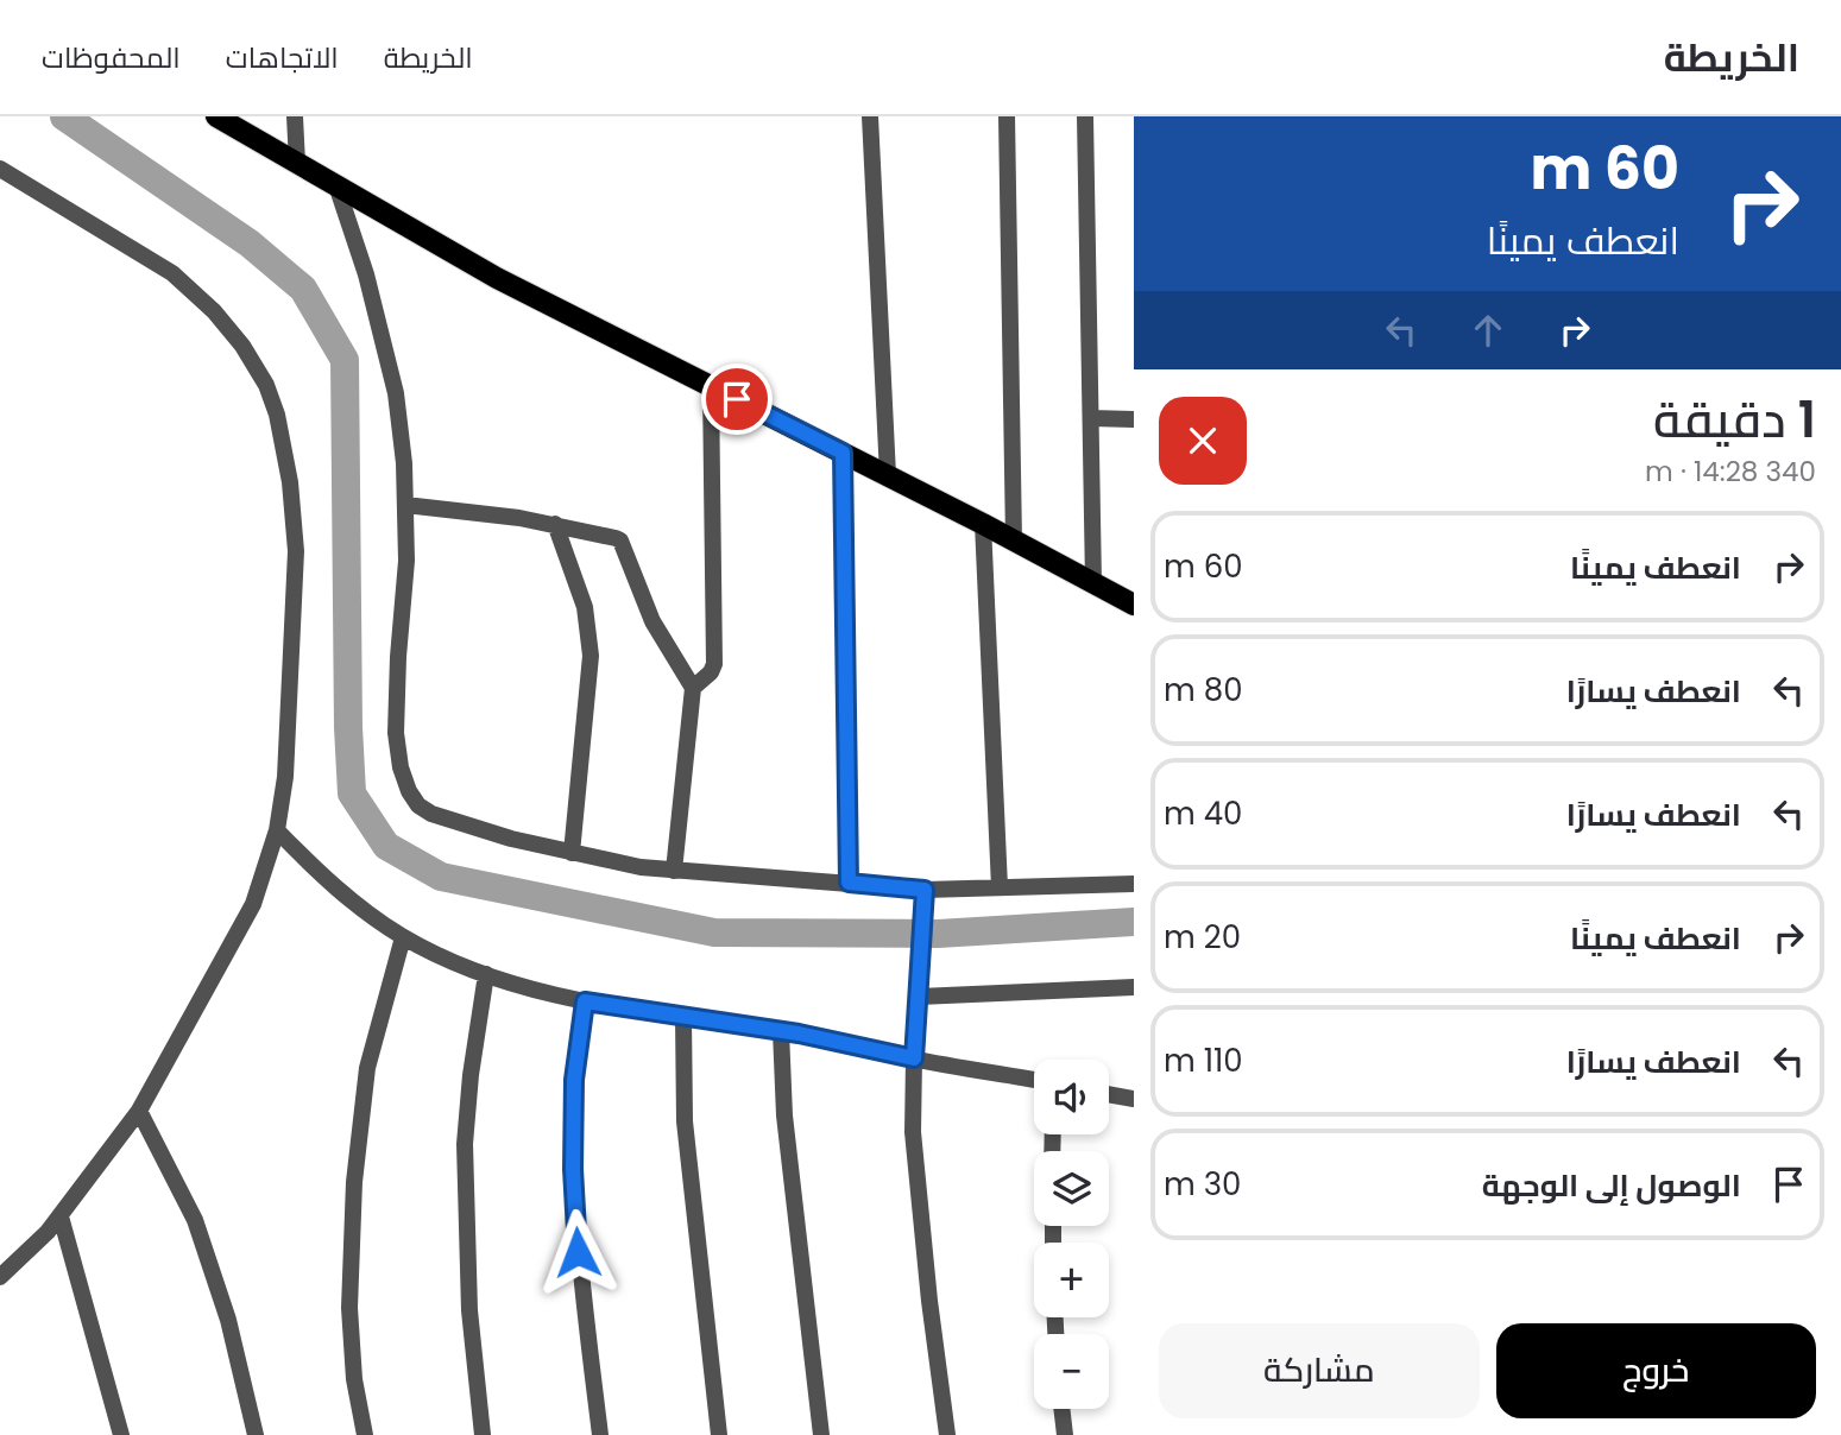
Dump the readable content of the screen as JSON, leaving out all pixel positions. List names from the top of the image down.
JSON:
{
  "page": {
    "header": "الخريطة",
    "nav": ["الخريطة", "الاتجاهات", "المحفوظات"],
    "turn": ["60 m", "انعطف يمينًا"],
    "heading": ["1 دقيقة", "340 m · 14:28"],
    "list": [
      {
        "name": "انعطف يمينًا",
        "value": "60 m"
      },
      {
        "name": "انعطف يسارًا",
        "value": "80 m"
      },
      {
        "name": "انعطف يسارًا",
        "value": "40 m"
      },
      {
        "name": "انعطف يمينًا",
        "value": "20 m"
      },
      {
        "name": "انعطف يسارًا",
        "value": "110 m"
      },
      {
        "name": "الوصول إلى الوجهة",
        "value": "30 m"
      }
    ],
    "map_buttons": ["+", "−"],
    "buttons": ["خروج", "مشاركة"]
  }
}
